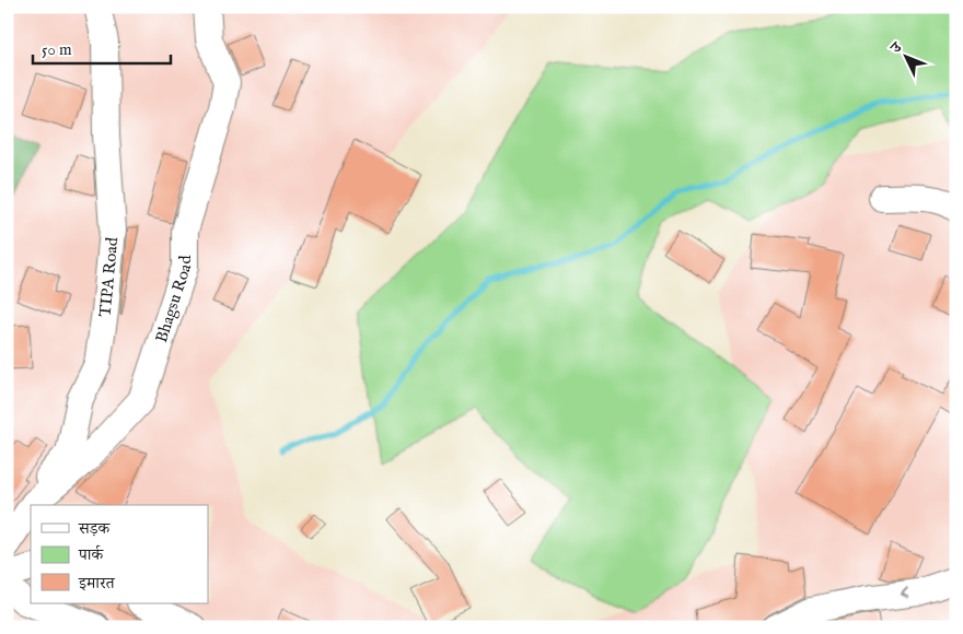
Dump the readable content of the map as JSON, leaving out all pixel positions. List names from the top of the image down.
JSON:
{
  "streets": {
    "street": ["TIPA Road", "Bhagsu Road"]
  },
  "crossings": [
    ["TIPA Road", "Bhagsu Road"]
  ],
  "legend": ["सड़क", "पार्क", "इमारत"],
  "scale_bar": "50 m",
  "north": "top left"
}
